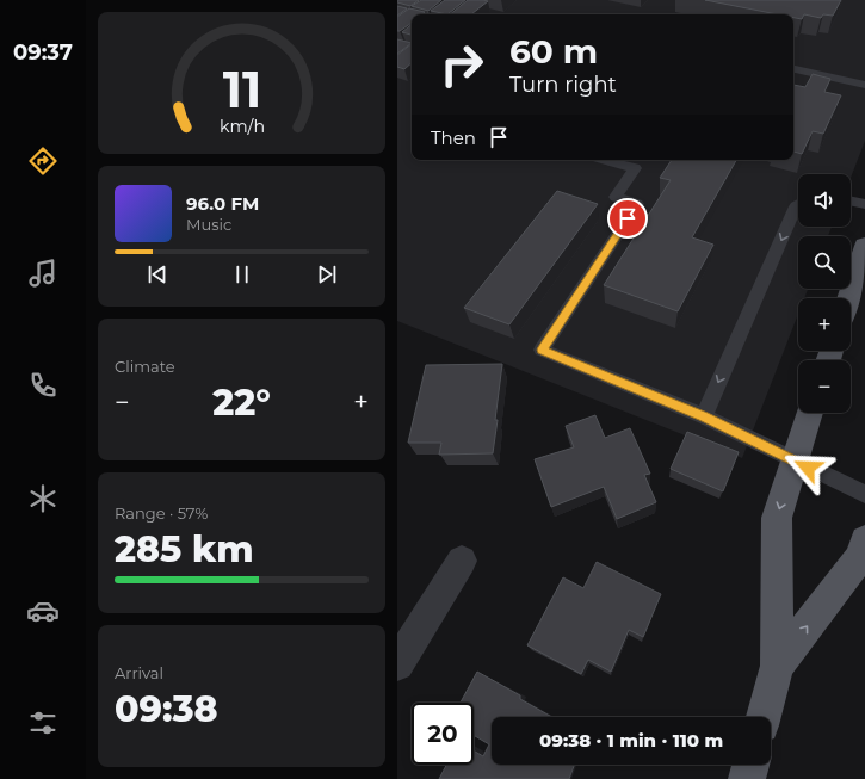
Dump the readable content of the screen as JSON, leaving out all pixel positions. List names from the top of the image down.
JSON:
{
  "page": {
    "tabs": "09:37",
    "turn": ["60 m", "Turn right"],
    "then": "Then",
    "map_buttons": ["+", "−"],
    "song": ["96.0 FM", "Music"],
    "tile": [
      "Climate",
      ["Range · 57%", "285 km"],
      ["Arrival", "09:38"]
    ],
    "heat": ["−", "22°", "+"],
    "limit": "20",
    "trip": "09:38 · 1 min · 110 m",
    "gauge": ["11", "km/h"]
  }
}
